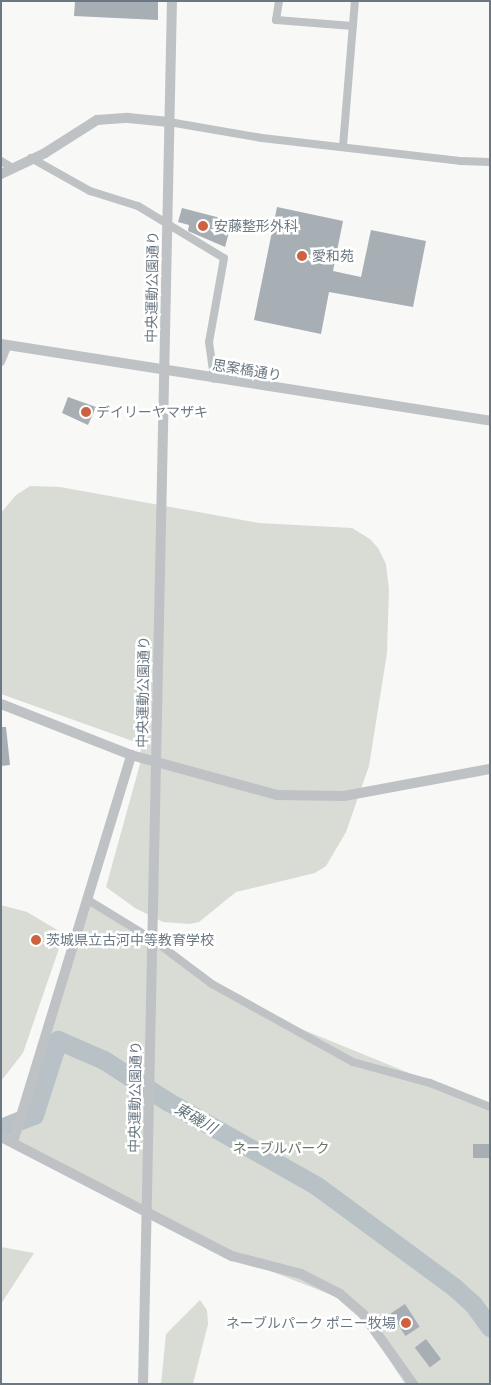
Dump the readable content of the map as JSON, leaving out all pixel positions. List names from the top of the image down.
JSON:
{
  "streets": {
    "street": ["中央運動公園通り", "思案橋通り"]
  },
  "crossings": [
    ["中央運動公園通り", "思案橋通り"]
  ],
  "water": ["東磯川"],
  "parks": ["ネーブルパーク"],
  "places": [
    "安藤整形外科",
    "愛和苑",
    "デイリーヤマザキ",
    "茨城県立古河中等教育学校",
    "ネーブルパーク ポニー牧場"
  ]
}
